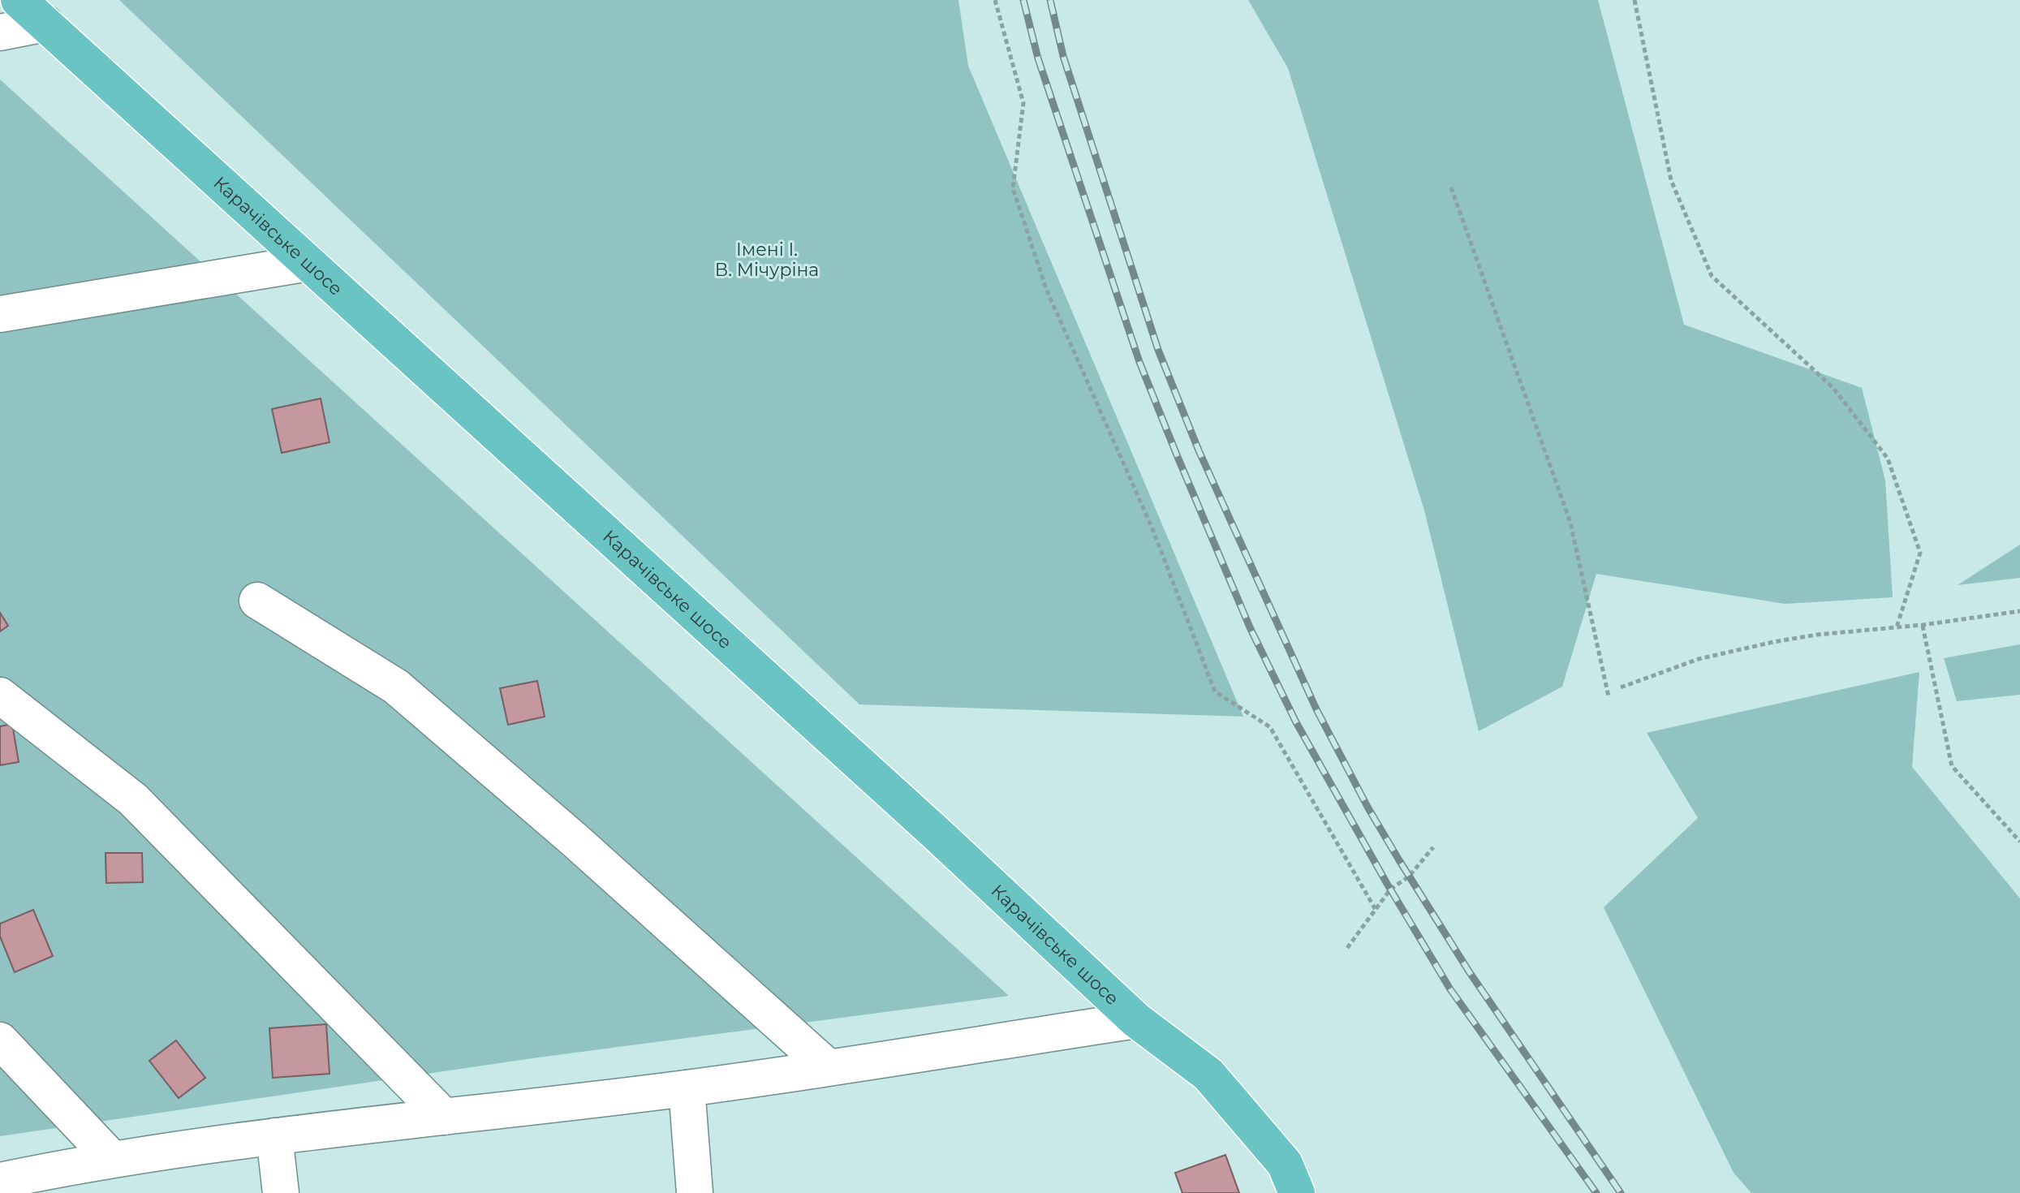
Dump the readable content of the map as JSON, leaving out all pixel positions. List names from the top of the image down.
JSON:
{
  "streets": {
    "main road": ["Карачівське шосе"]
  },
  "parks": ["Імені І. В. Мічуріна"]
}
